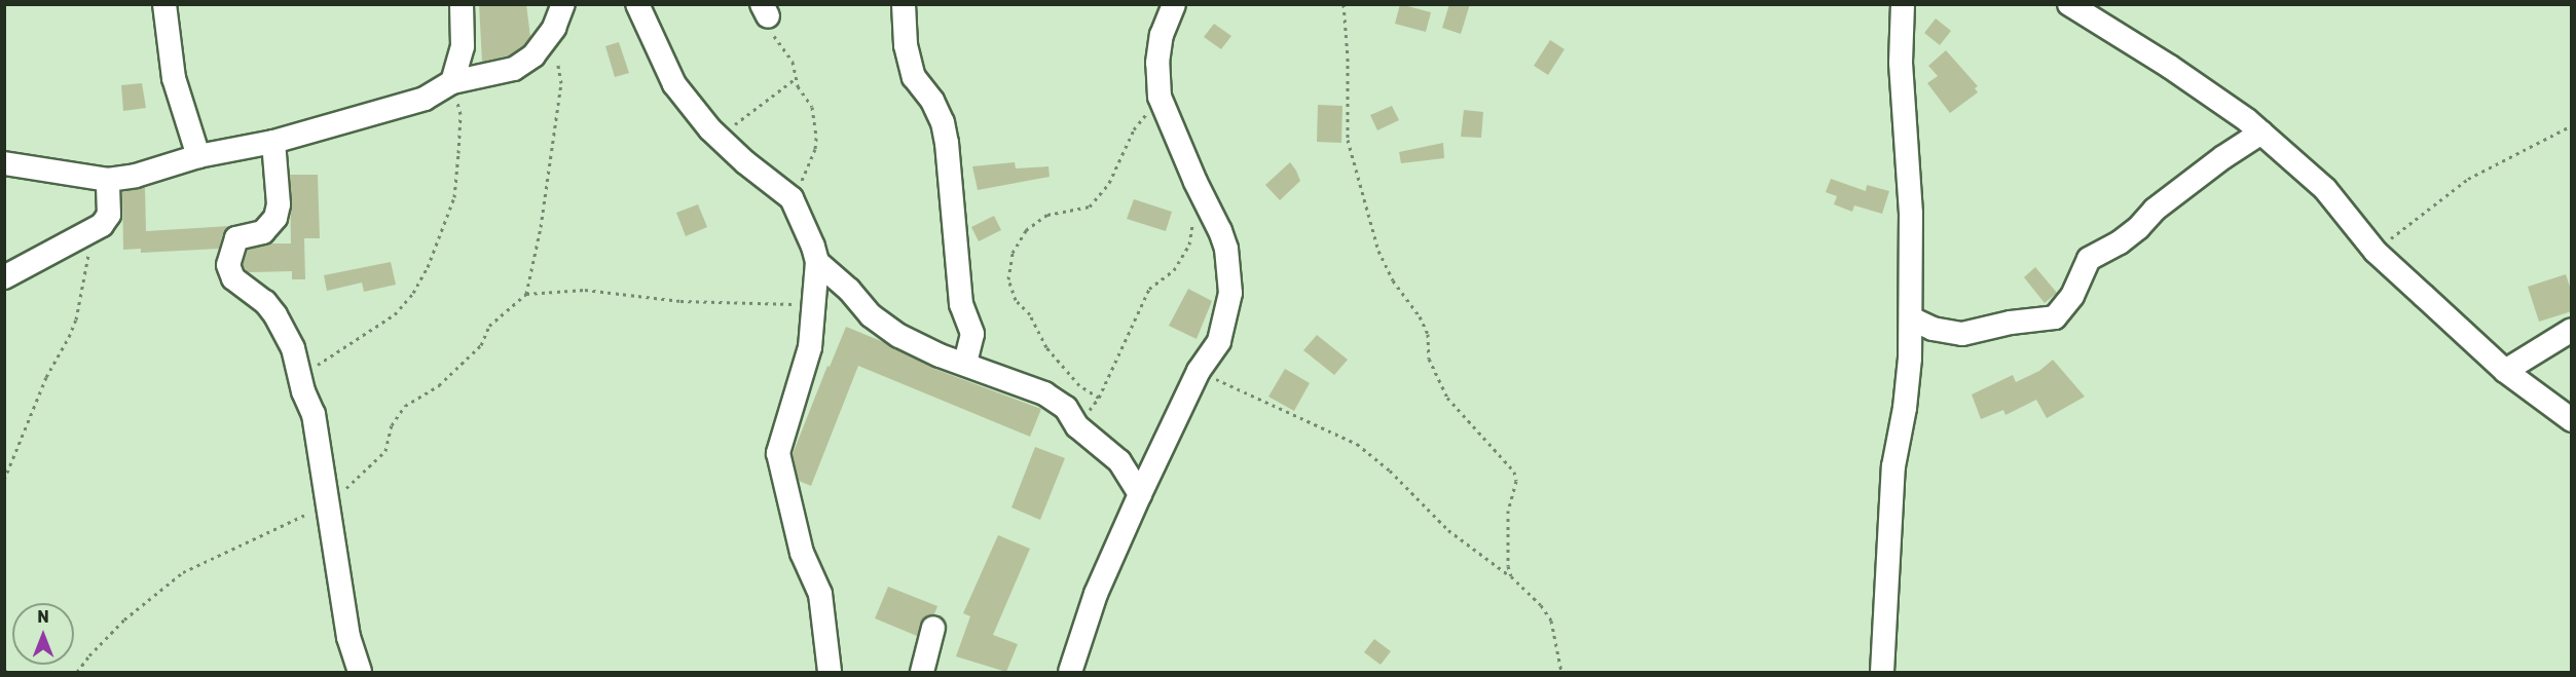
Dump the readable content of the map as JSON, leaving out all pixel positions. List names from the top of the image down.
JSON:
{
  "north": "top"
}
